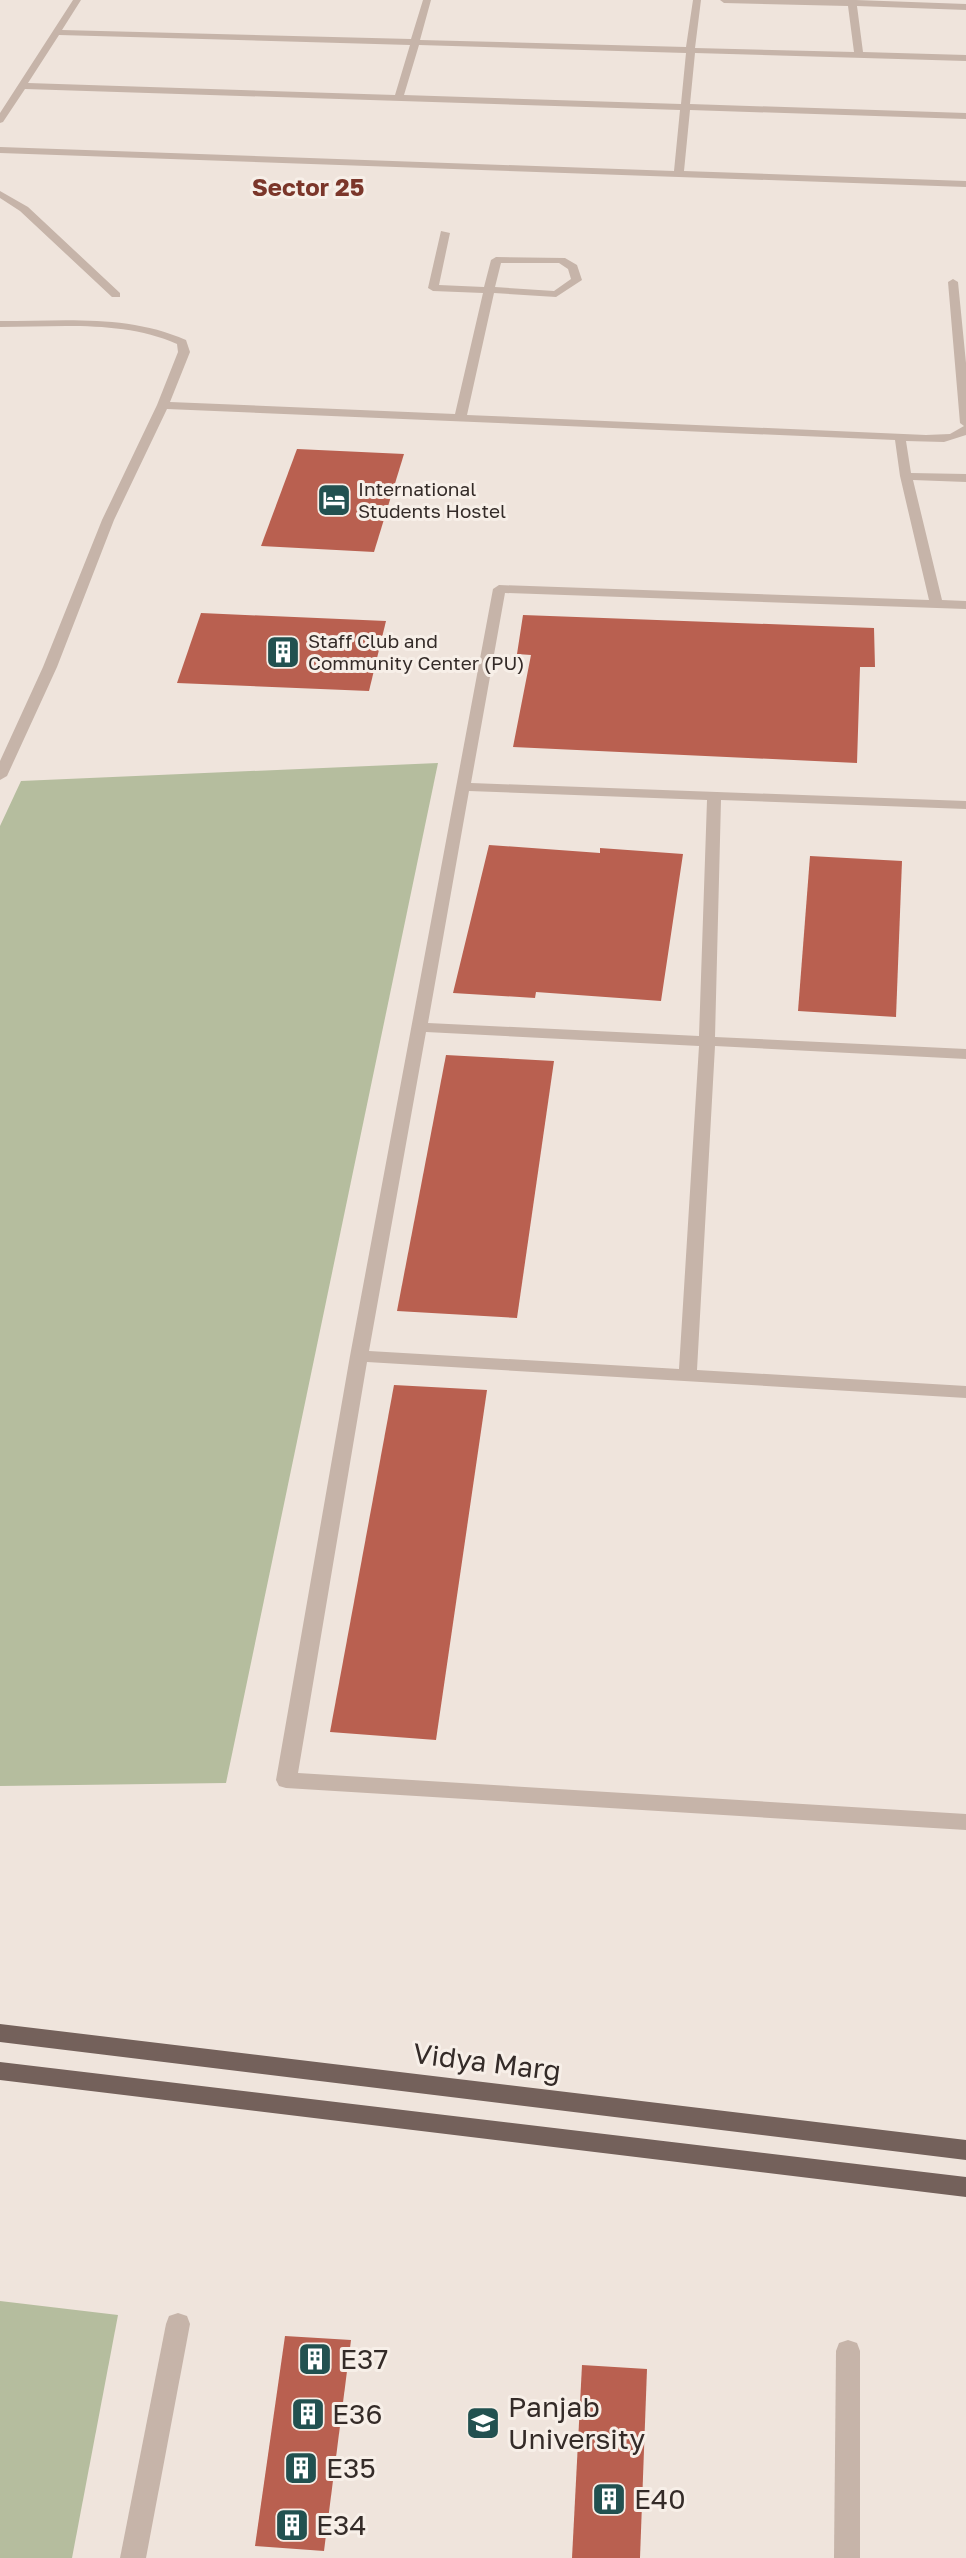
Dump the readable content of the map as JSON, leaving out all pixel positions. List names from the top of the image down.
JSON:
{
  "streets": {
    "main road": ["Vidya Marg"]
  },
  "districts": ["Sector 25"],
  "places": {
    "hotel": ["International Students Hostel"],
    "building": [
      "Staff Club and Community Center (PU)",
      "E37",
      "E36",
      "E35",
      "E40",
      "E34"
    ],
    "school or university": ["Panjab University"]
  }
}
